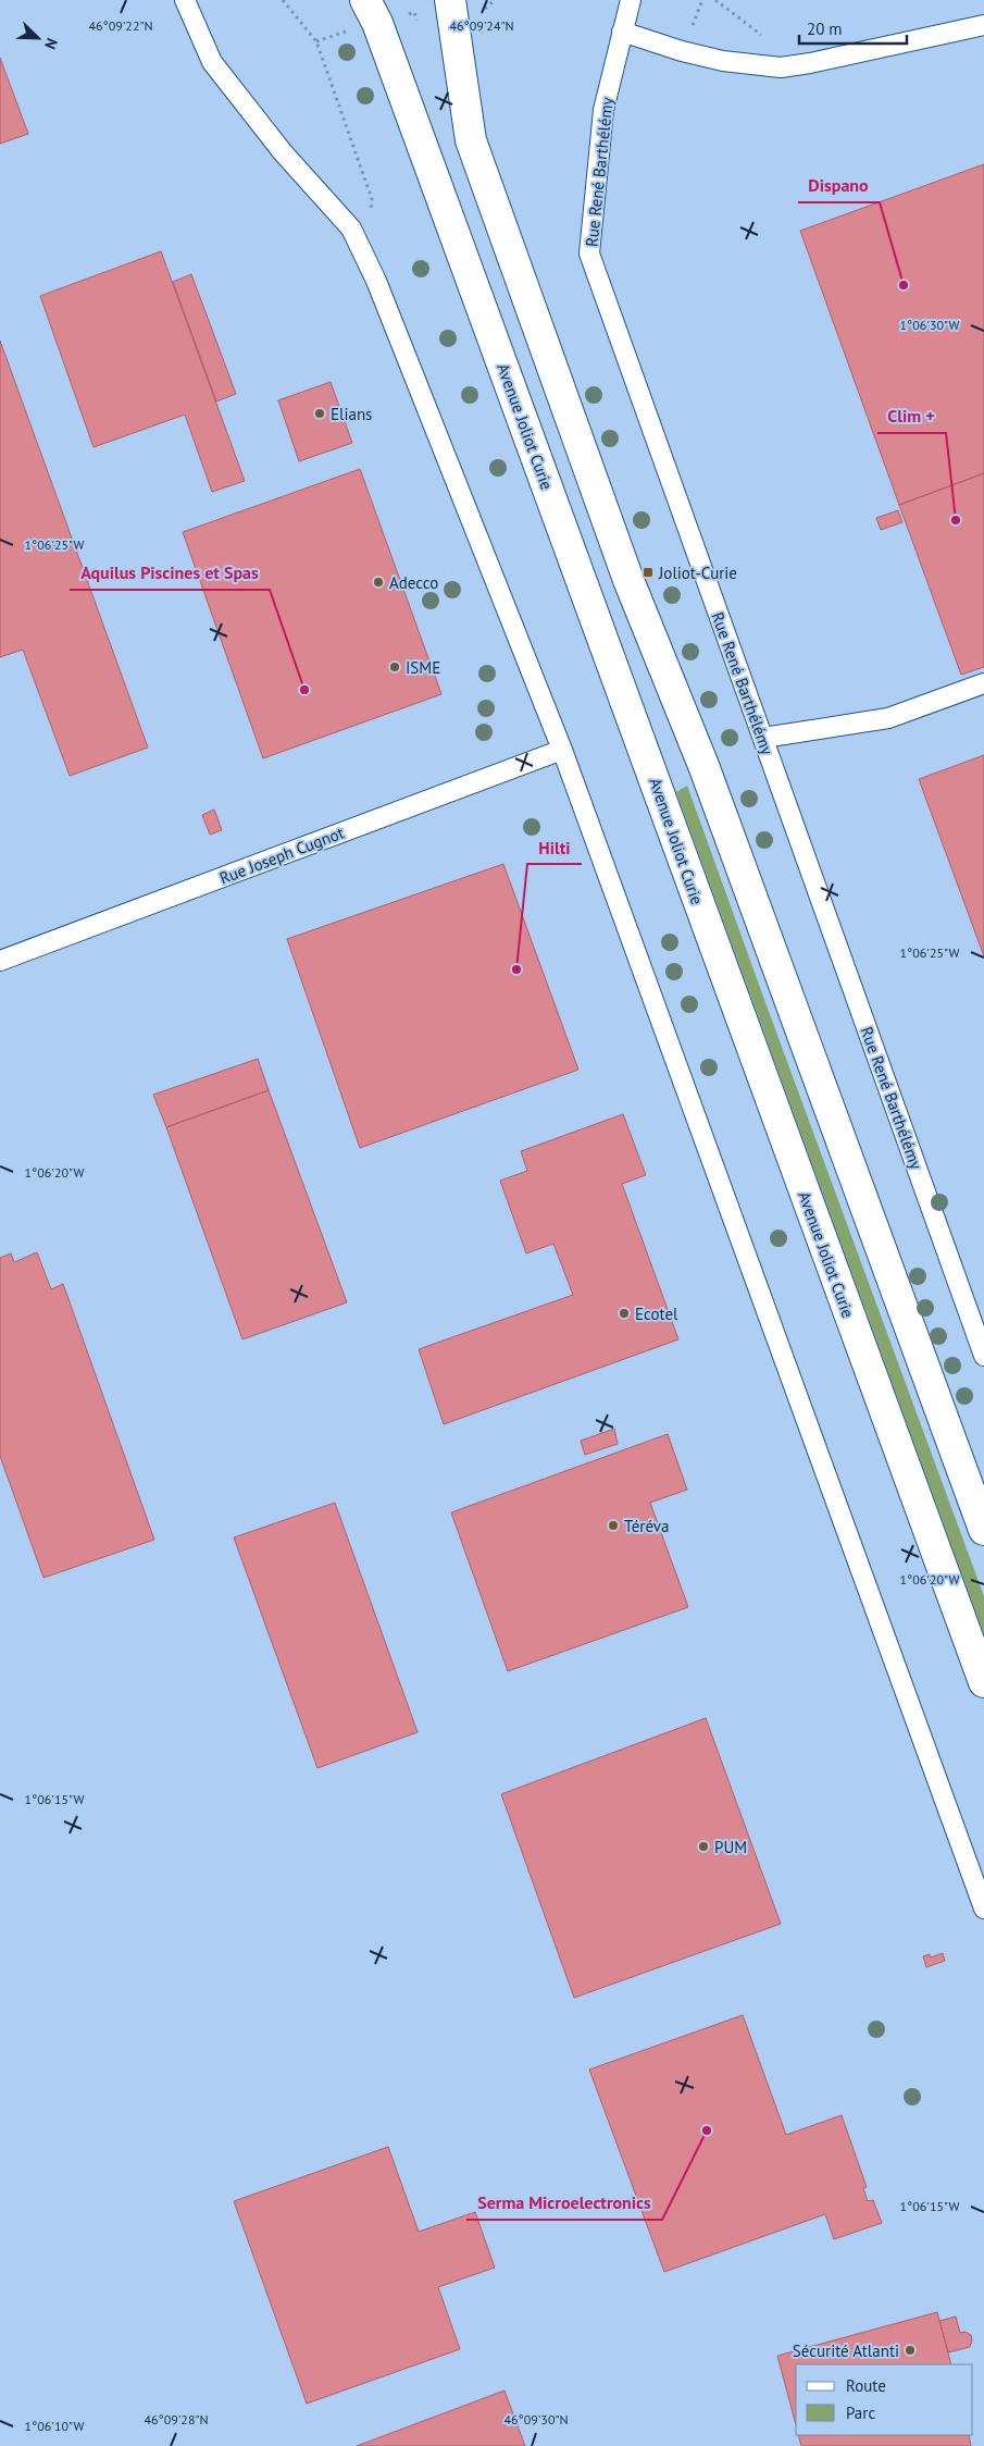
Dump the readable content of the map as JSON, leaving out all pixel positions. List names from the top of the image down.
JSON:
{
  "streets": {
    "main road": ["Avenue Joliot Curie"],
    "lane": ["Rue René Barthélémy", "Rue Joseph Cugnot"]
  },
  "places": {
    "other": [
      "Dispano",
      "Elians",
      "Clim +",
      "Adecco",
      "ISME",
      "Aquilus Piscines et Spas",
      "Hilti",
      "Ecotel",
      "Téréva",
      "PUM",
      "Serma Microelectronics",
      "Sécurité Atlanti"
    ],
    "transit": ["Joliot-Curie"]
  },
  "legend": ["Route", "Parc"],
  "scale_bar": "20 m",
  "north": "bottom right",
  "coordinates": [
    "46°09'22\"N",
    "46°09'24\"N",
    "1°06'30\"W",
    "1°06'25\"W",
    "1°06'20\"W",
    "1°06'15\"W",
    "46°09'28\"N",
    "46°09'30\"N",
    "1°06'10\"W"
  ]
}
